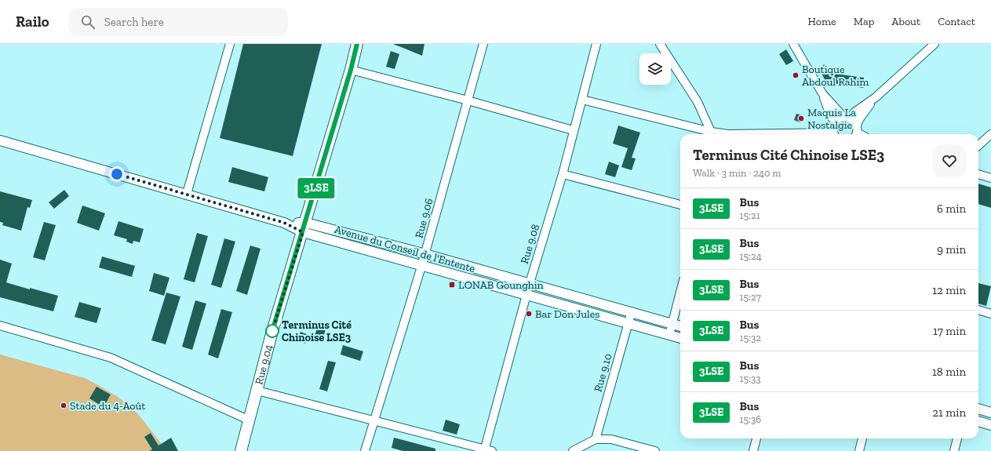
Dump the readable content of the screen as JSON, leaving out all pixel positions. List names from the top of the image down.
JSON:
{
  "streets": {
    "main road": ["Rue 9.04"],
    "street": [
      "Rue 9.06",
      "Rue 9.08",
      "Avenue du Conseil de l'Entente",
      "Rue 9.10"
    ]
  },
  "crossings": [
    ["Rue 9.06", "Avenue du Conseil de l'Entente"],
    ["Rue 9.08", "Avenue du Conseil de l'Entente"],
    ["Avenue du Conseil de l'Entente", "Rue 9.04"],
    ["Avenue du Conseil de l'Entente", "Rue 9.10"]
  ],
  "places": {
    "other": [
      "Boutique Abdoul Rahim",
      "Maquis La Nostalgie",
      "Bar Don Jules",
      "Terminus Cité Chinoise LSE3",
      "Stade du 4-Août"
    ],
    "transit": ["LONAB Gounghin"]
  },
  "lines": ["bus line 3LSE"],
  "page": {
    "header": "Railo",
    "search": "Search here",
    "nav": [
      "Home",
      "Map",
      "About",
      "Contact"
    ],
    "on_map": "3LSE",
    "heading": ["Terminus Cité Chinoise LSE3", "Walk · 3 min · 240 m"],
    "list": [
      {
        "mark": "3LSE",
        "name": "Bus",
        "note": "15:21",
        "value": "6 min"
      },
      {
        "mark": "3LSE",
        "name": "Bus",
        "note": "15:24",
        "value": "9 min"
      },
      {
        "mark": "3LSE",
        "name": "Bus",
        "note": "15:27",
        "value": "12 min"
      },
      {
        "mark": "3LSE",
        "name": "Bus",
        "note": "15:32",
        "value": "17 min"
      },
      {
        "mark": "3LSE",
        "name": "Bus",
        "note": "15:33",
        "value": "18 min"
      },
      {
        "mark": "3LSE",
        "name": "Bus",
        "note": "15:36",
        "value": "21 min"
      }
    ]
  }
}
